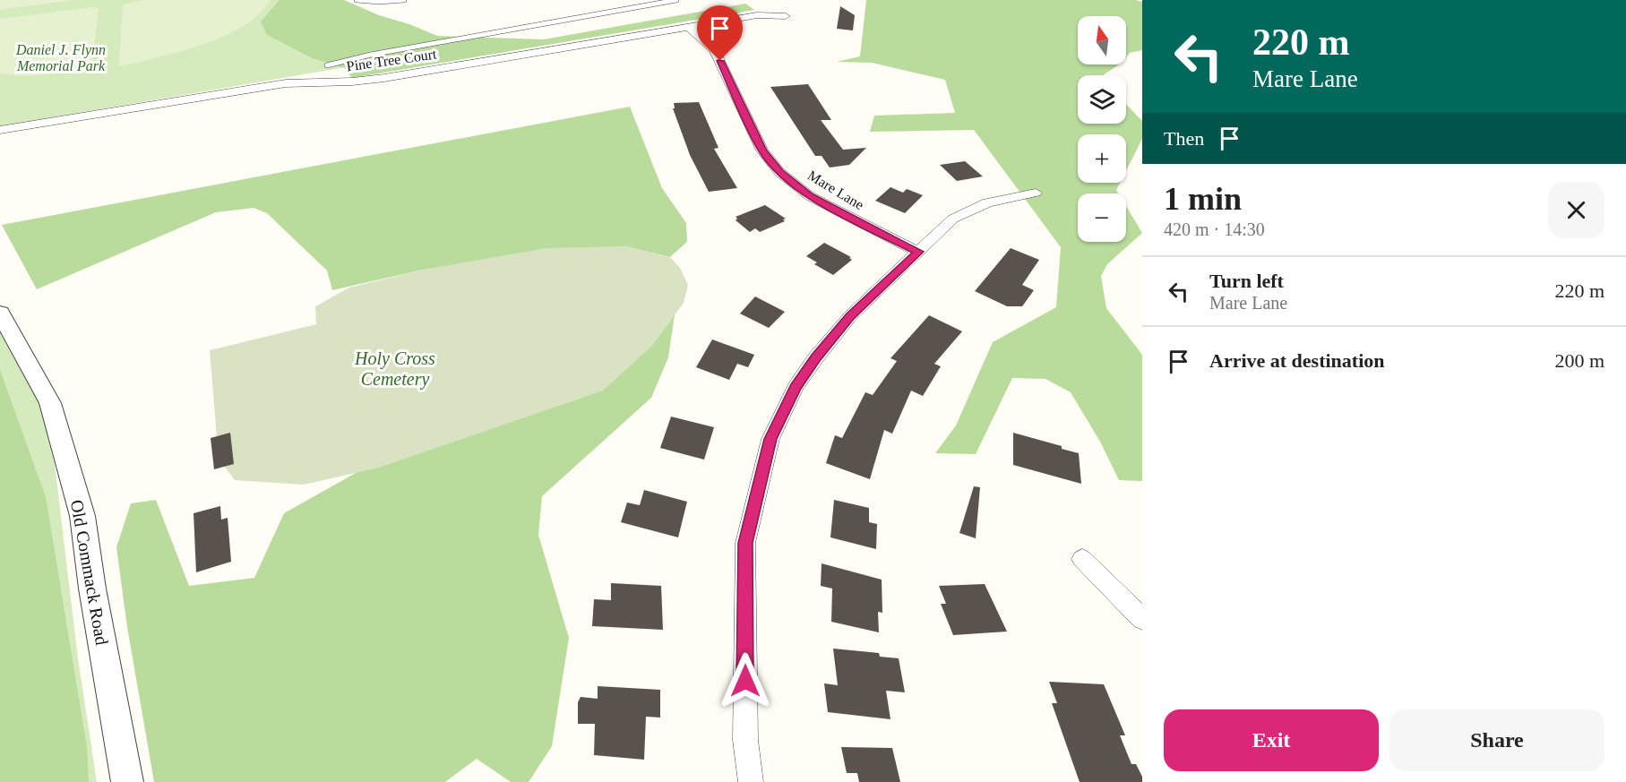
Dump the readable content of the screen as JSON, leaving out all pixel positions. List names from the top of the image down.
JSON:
{
  "streets": {
    "street": ["Pine Tree Court", "Mare Lane", "Old Commack Road"]
  },
  "crossings": [
    ["Pine Tree Court", "Mare Lane"]
  ],
  "parks": ["Daniel J. Flynn Memorial Park", "Holy Cross Cemetery"],
  "north": "top",
  "page": {
    "turn": ["220 m", "Mare Lane"],
    "map_buttons": ["+", "−"],
    "then": "Then",
    "heading": ["1 min", "420 m · 14:30"],
    "list": [
      {
        "name": "Turn left",
        "note": "Mare Lane",
        "value": "220 m"
      },
      {
        "name": "Arrive at destination",
        "value": "200 m"
      }
    ],
    "buttons": ["Exit", "Share"]
  }
}
